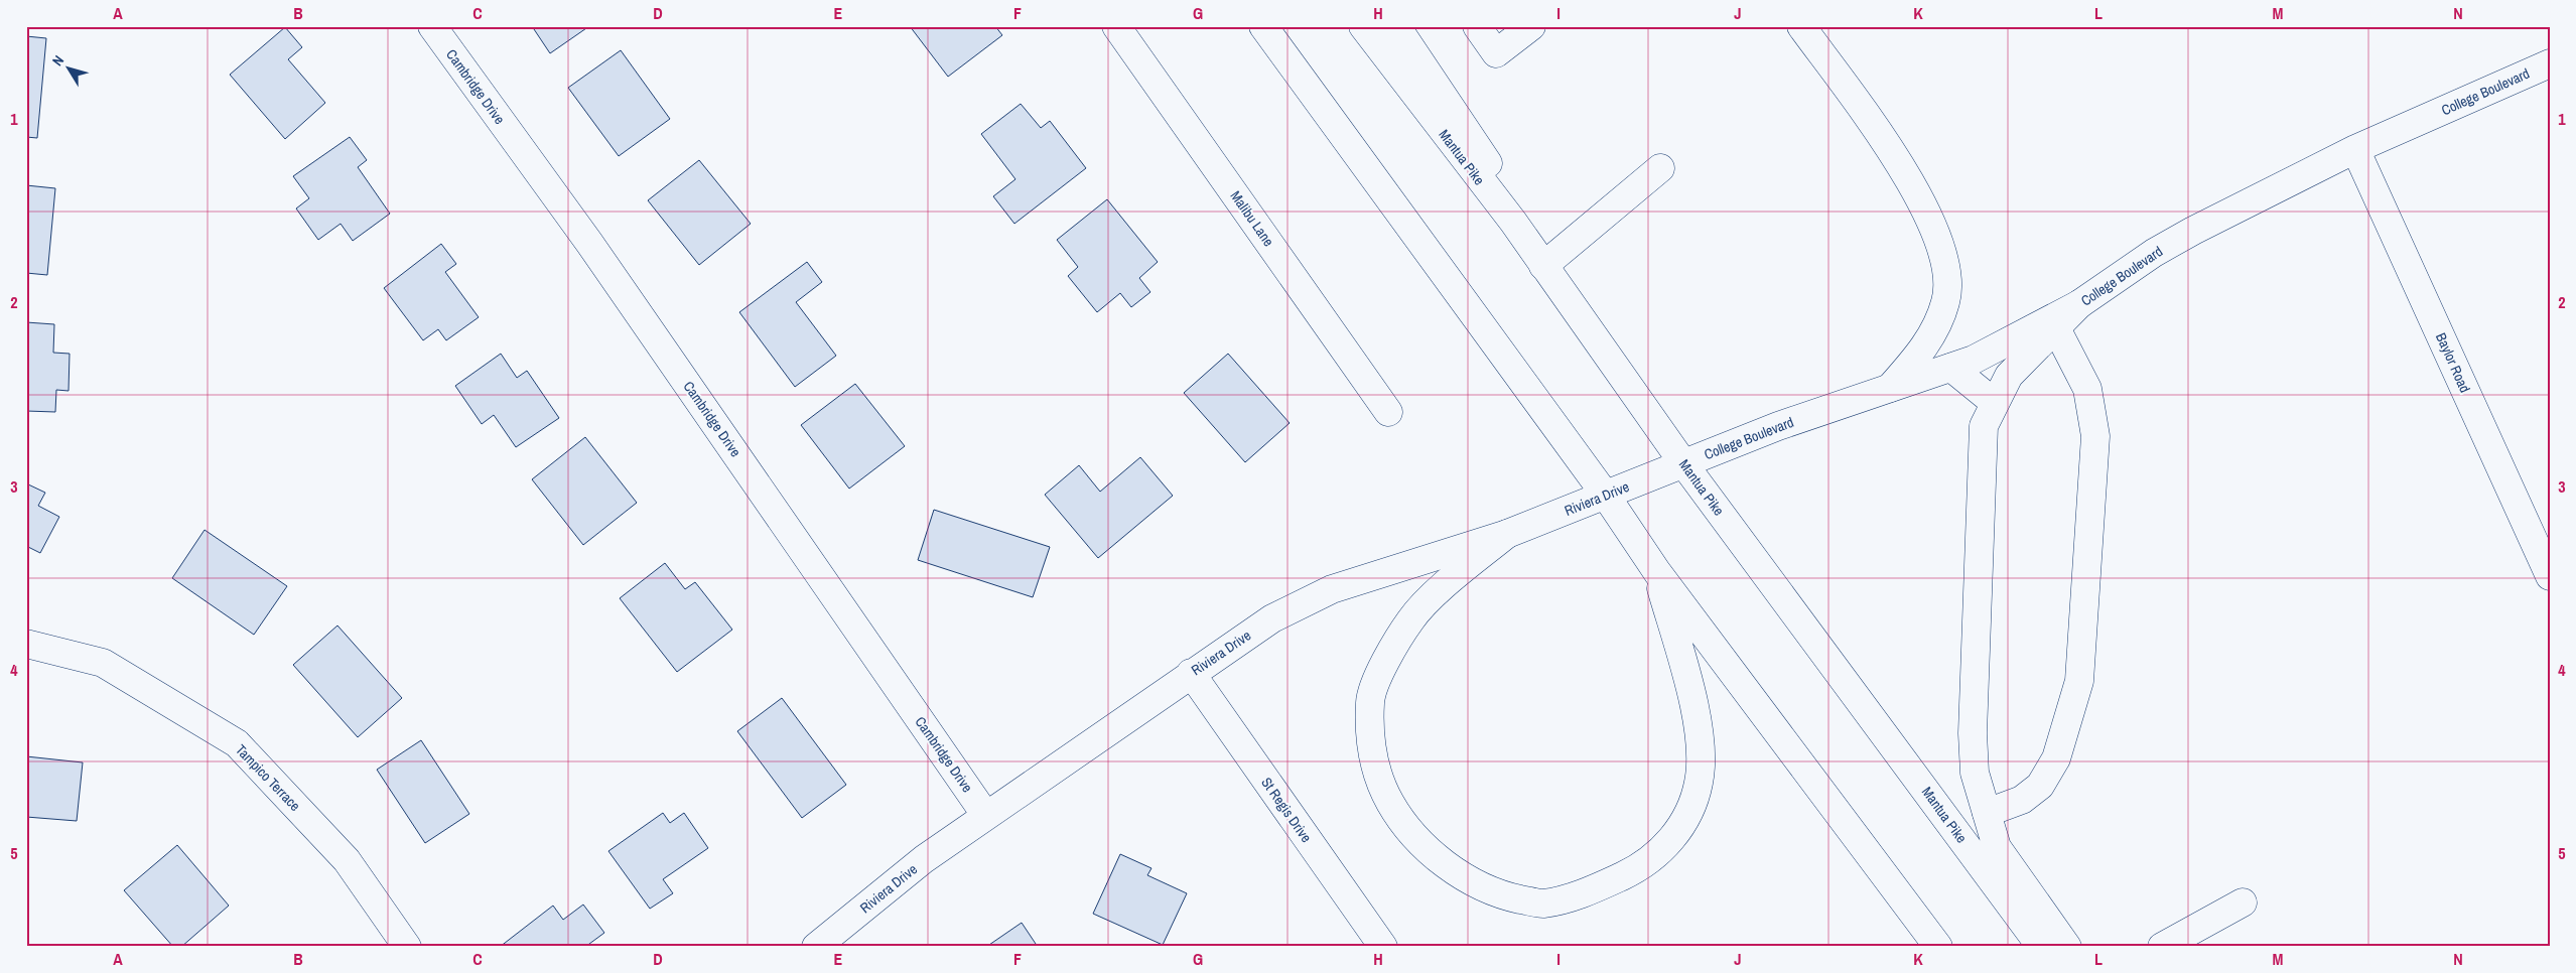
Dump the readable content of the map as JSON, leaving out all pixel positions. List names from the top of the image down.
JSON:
{
  "streets": {
    "street": [
      "Cambridge Drive",
      "College Boulevard",
      "Mantua Pike",
      "Malibu Lane",
      "Baylor Road",
      "Riviera Drive",
      "Tampico Terrace",
      "St Regis Drive"
    ]
  },
  "crossings": [
    ["Cambridge Drive", "Riviera Drive"],
    ["College Boulevard", "Mantua Pike"],
    ["College Boulevard", "Baylor Road"],
    ["College Boulevard", "Riviera Drive"],
    ["Mantua Pike", "Riviera Drive"],
    ["Riviera Drive", "St Regis Drive"]
  ],
  "north": "top left",
  "grid": {
    "columns": [
      "A",
      "B",
      "C",
      "D",
      "E",
      "F",
      "G",
      "H",
      "I",
      "J",
      "K",
      "L",
      "M",
      "N"
    ],
    "rows": [
      "1",
      "2",
      "3",
      "4",
      "5"
    ]
  }
}
